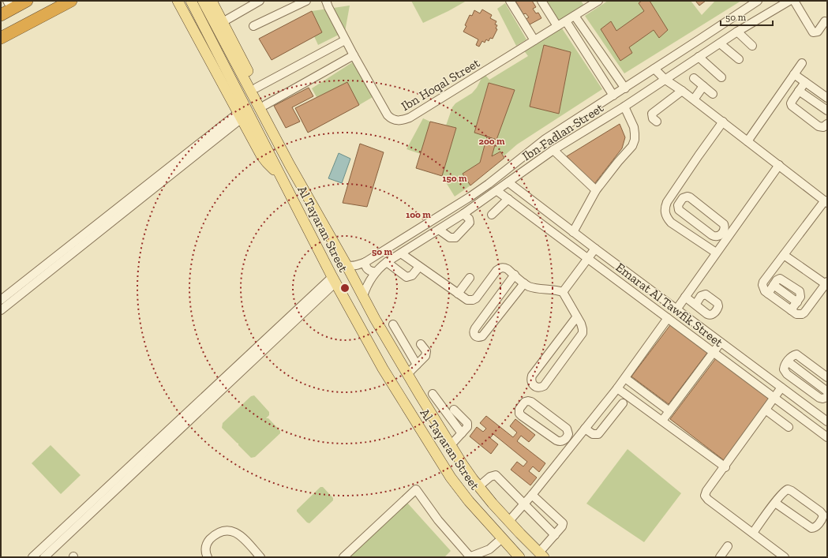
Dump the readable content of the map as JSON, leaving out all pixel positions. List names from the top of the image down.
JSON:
{
  "streets": {
    "main road": ["Al Tayaran Street"],
    "street": ["Ibn Hoqal Street", "Ibn Fadlan Street", "Emarat Al Tawfik Street"]
  },
  "crossings": [
    ["Ibn Fadlan Street", "Al Tayaran Street"],
    ["Ibn Fadlan Street", "Emarat Al Tawfik Street"]
  ],
  "scale_bar": "50 m",
  "rings": [
    "200 m",
    "150 m",
    "100 m",
    "50 m"
  ]
}
